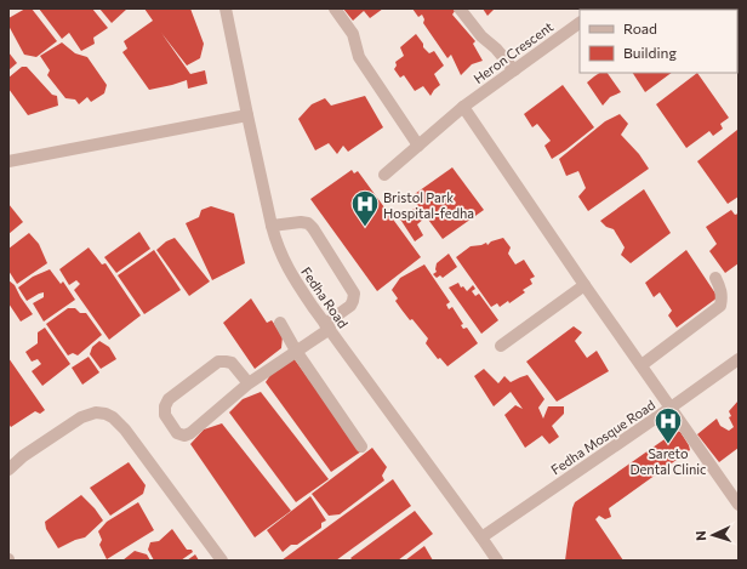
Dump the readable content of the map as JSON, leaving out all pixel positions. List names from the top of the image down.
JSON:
{
  "streets": {
    "street": ["Heron Crescent", "Fedha Road", "Fedha Mosque Road"]
  },
  "crossings": [
    ["Fedha Road", "Fedha Mosque Road"]
  ],
  "places": {
    "hospital": ["Bristol Park Hospital-fedha", "Sareto Dental Clinic"]
  },
  "legend": ["Road", "Building"],
  "north": "left"
}
